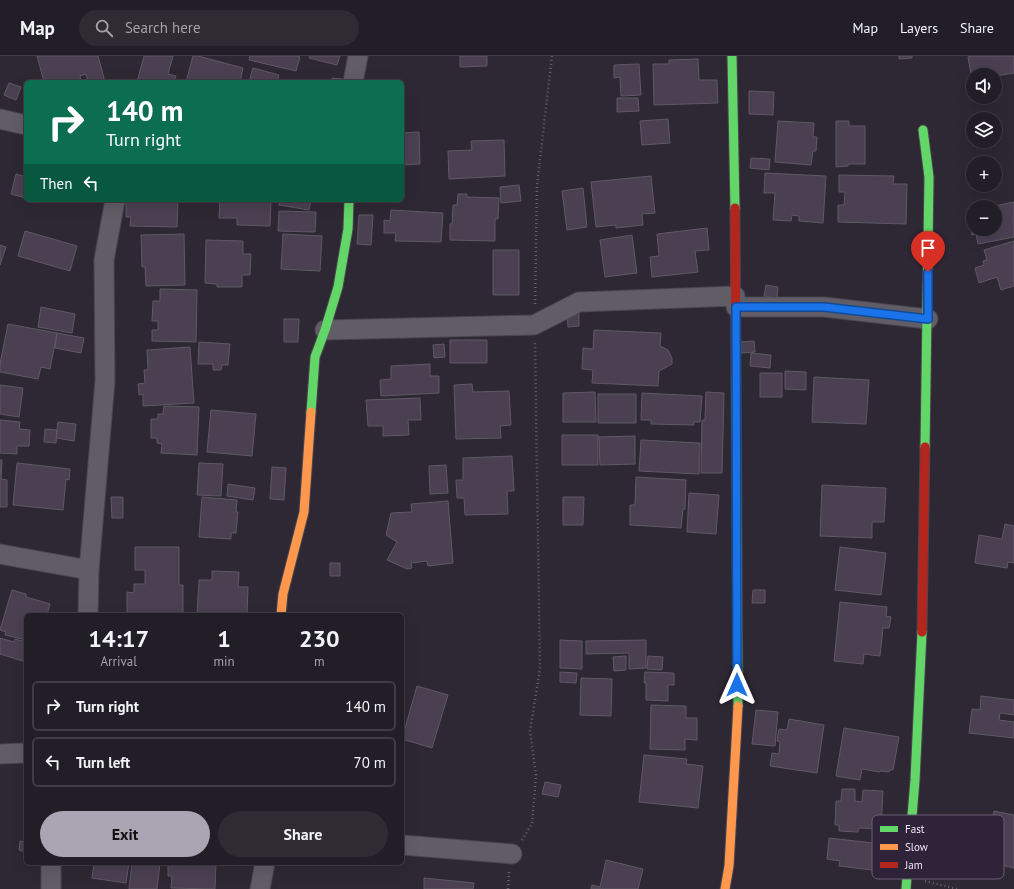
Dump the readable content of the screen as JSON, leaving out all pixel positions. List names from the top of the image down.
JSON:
{
  "legend": ["Fast", "Slow", "Jam"],
  "page": {
    "header": "Map",
    "search": "Search here",
    "nav": ["Map", "Layers", "Share"],
    "map_buttons": ["+", "−"],
    "turn": ["140 m", "Turn right"],
    "then": "Then",
    "eta": [
      "14:17",
      "Arrival",
      "1",
      "min",
      "230",
      "m"
    ],
    "list": [
      {
        "name": "Turn right",
        "value": "140 m"
      },
      {
        "name": "Turn left",
        "value": "70 m"
      }
    ],
    "buttons": ["Exit", "Share"]
  }
}
